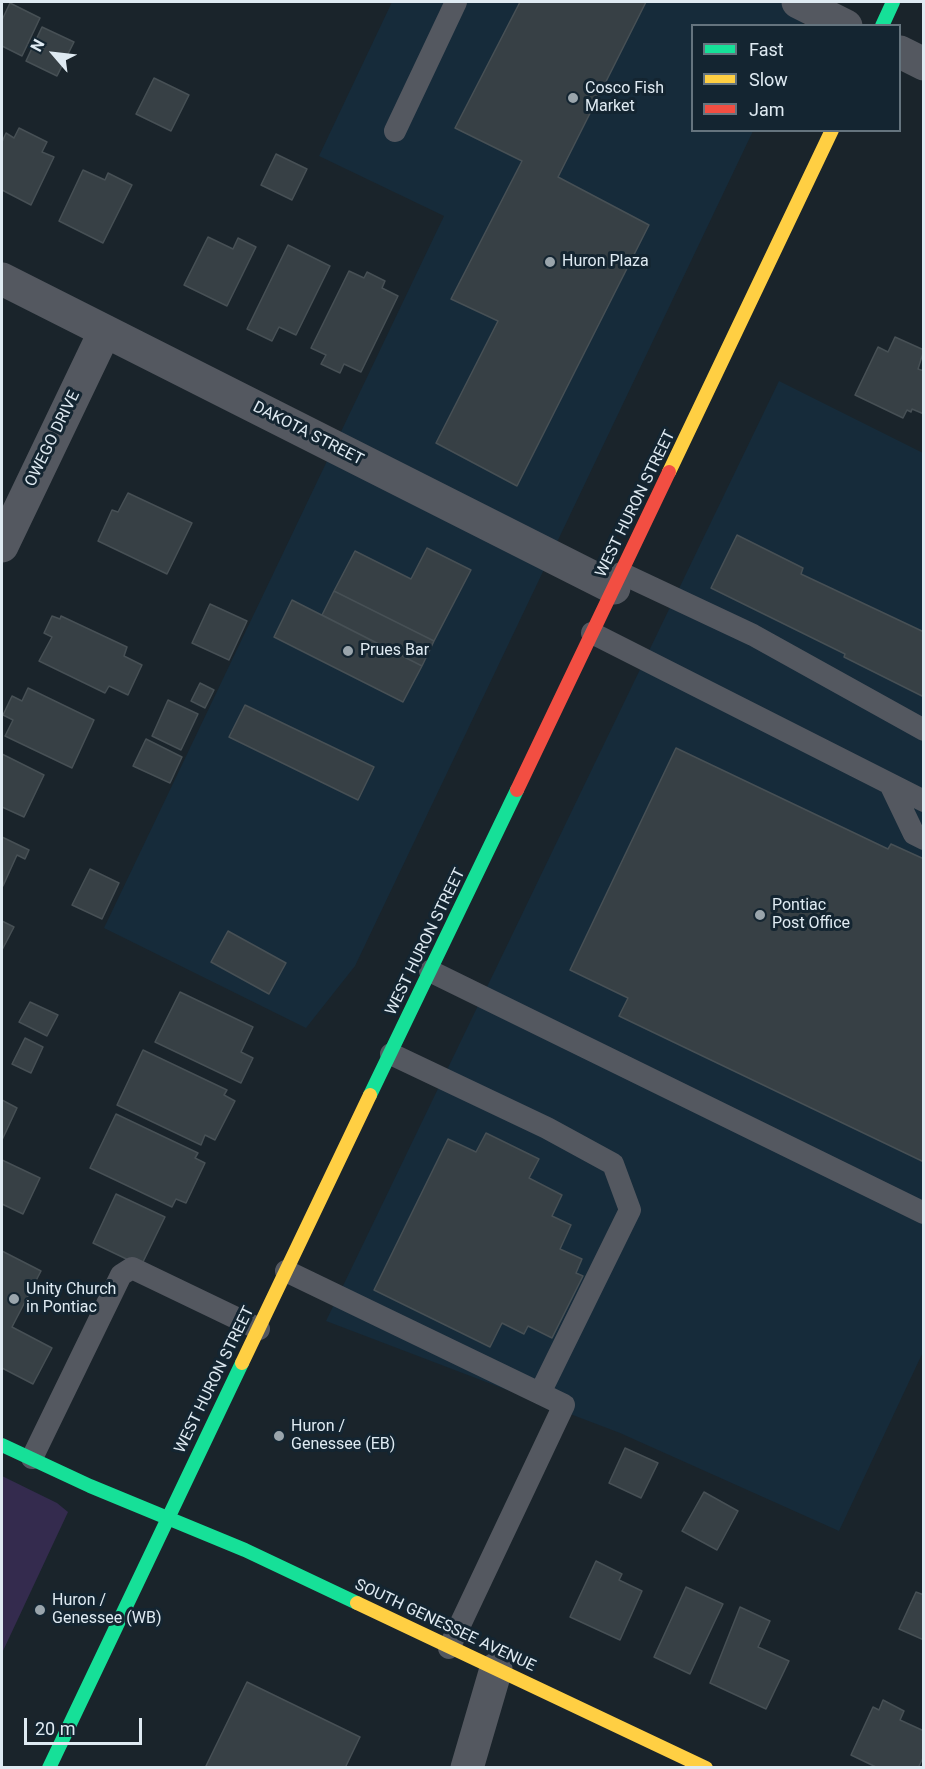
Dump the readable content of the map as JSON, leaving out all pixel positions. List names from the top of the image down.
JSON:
{
  "streets": {
    "main road": ["WEST HURON STREET", "SOUTH GENESSEE AVENUE"],
    "street": ["DAKOTA STREET", "OWEGO DRIVE"]
  },
  "crossings": [
    ["DAKOTA STREET", "OWEGO DRIVE"],
    ["DAKOTA STREET", "WEST HURON STREET"],
    ["WEST HURON STREET", "SOUTH GENESSEE AVENUE"]
  ],
  "places": [
    "Cosco Fish Market",
    "Huron Plaza",
    "Prues Bar",
    "Pontiac Post Office",
    "Unity Church in Pontiac",
    "Huron / Genessee (EB)",
    "Huron / Genessee (WB)"
  ],
  "legend": ["Fast", "Slow", "Jam"],
  "scale_bar": "20 m",
  "north": "top left"
}
